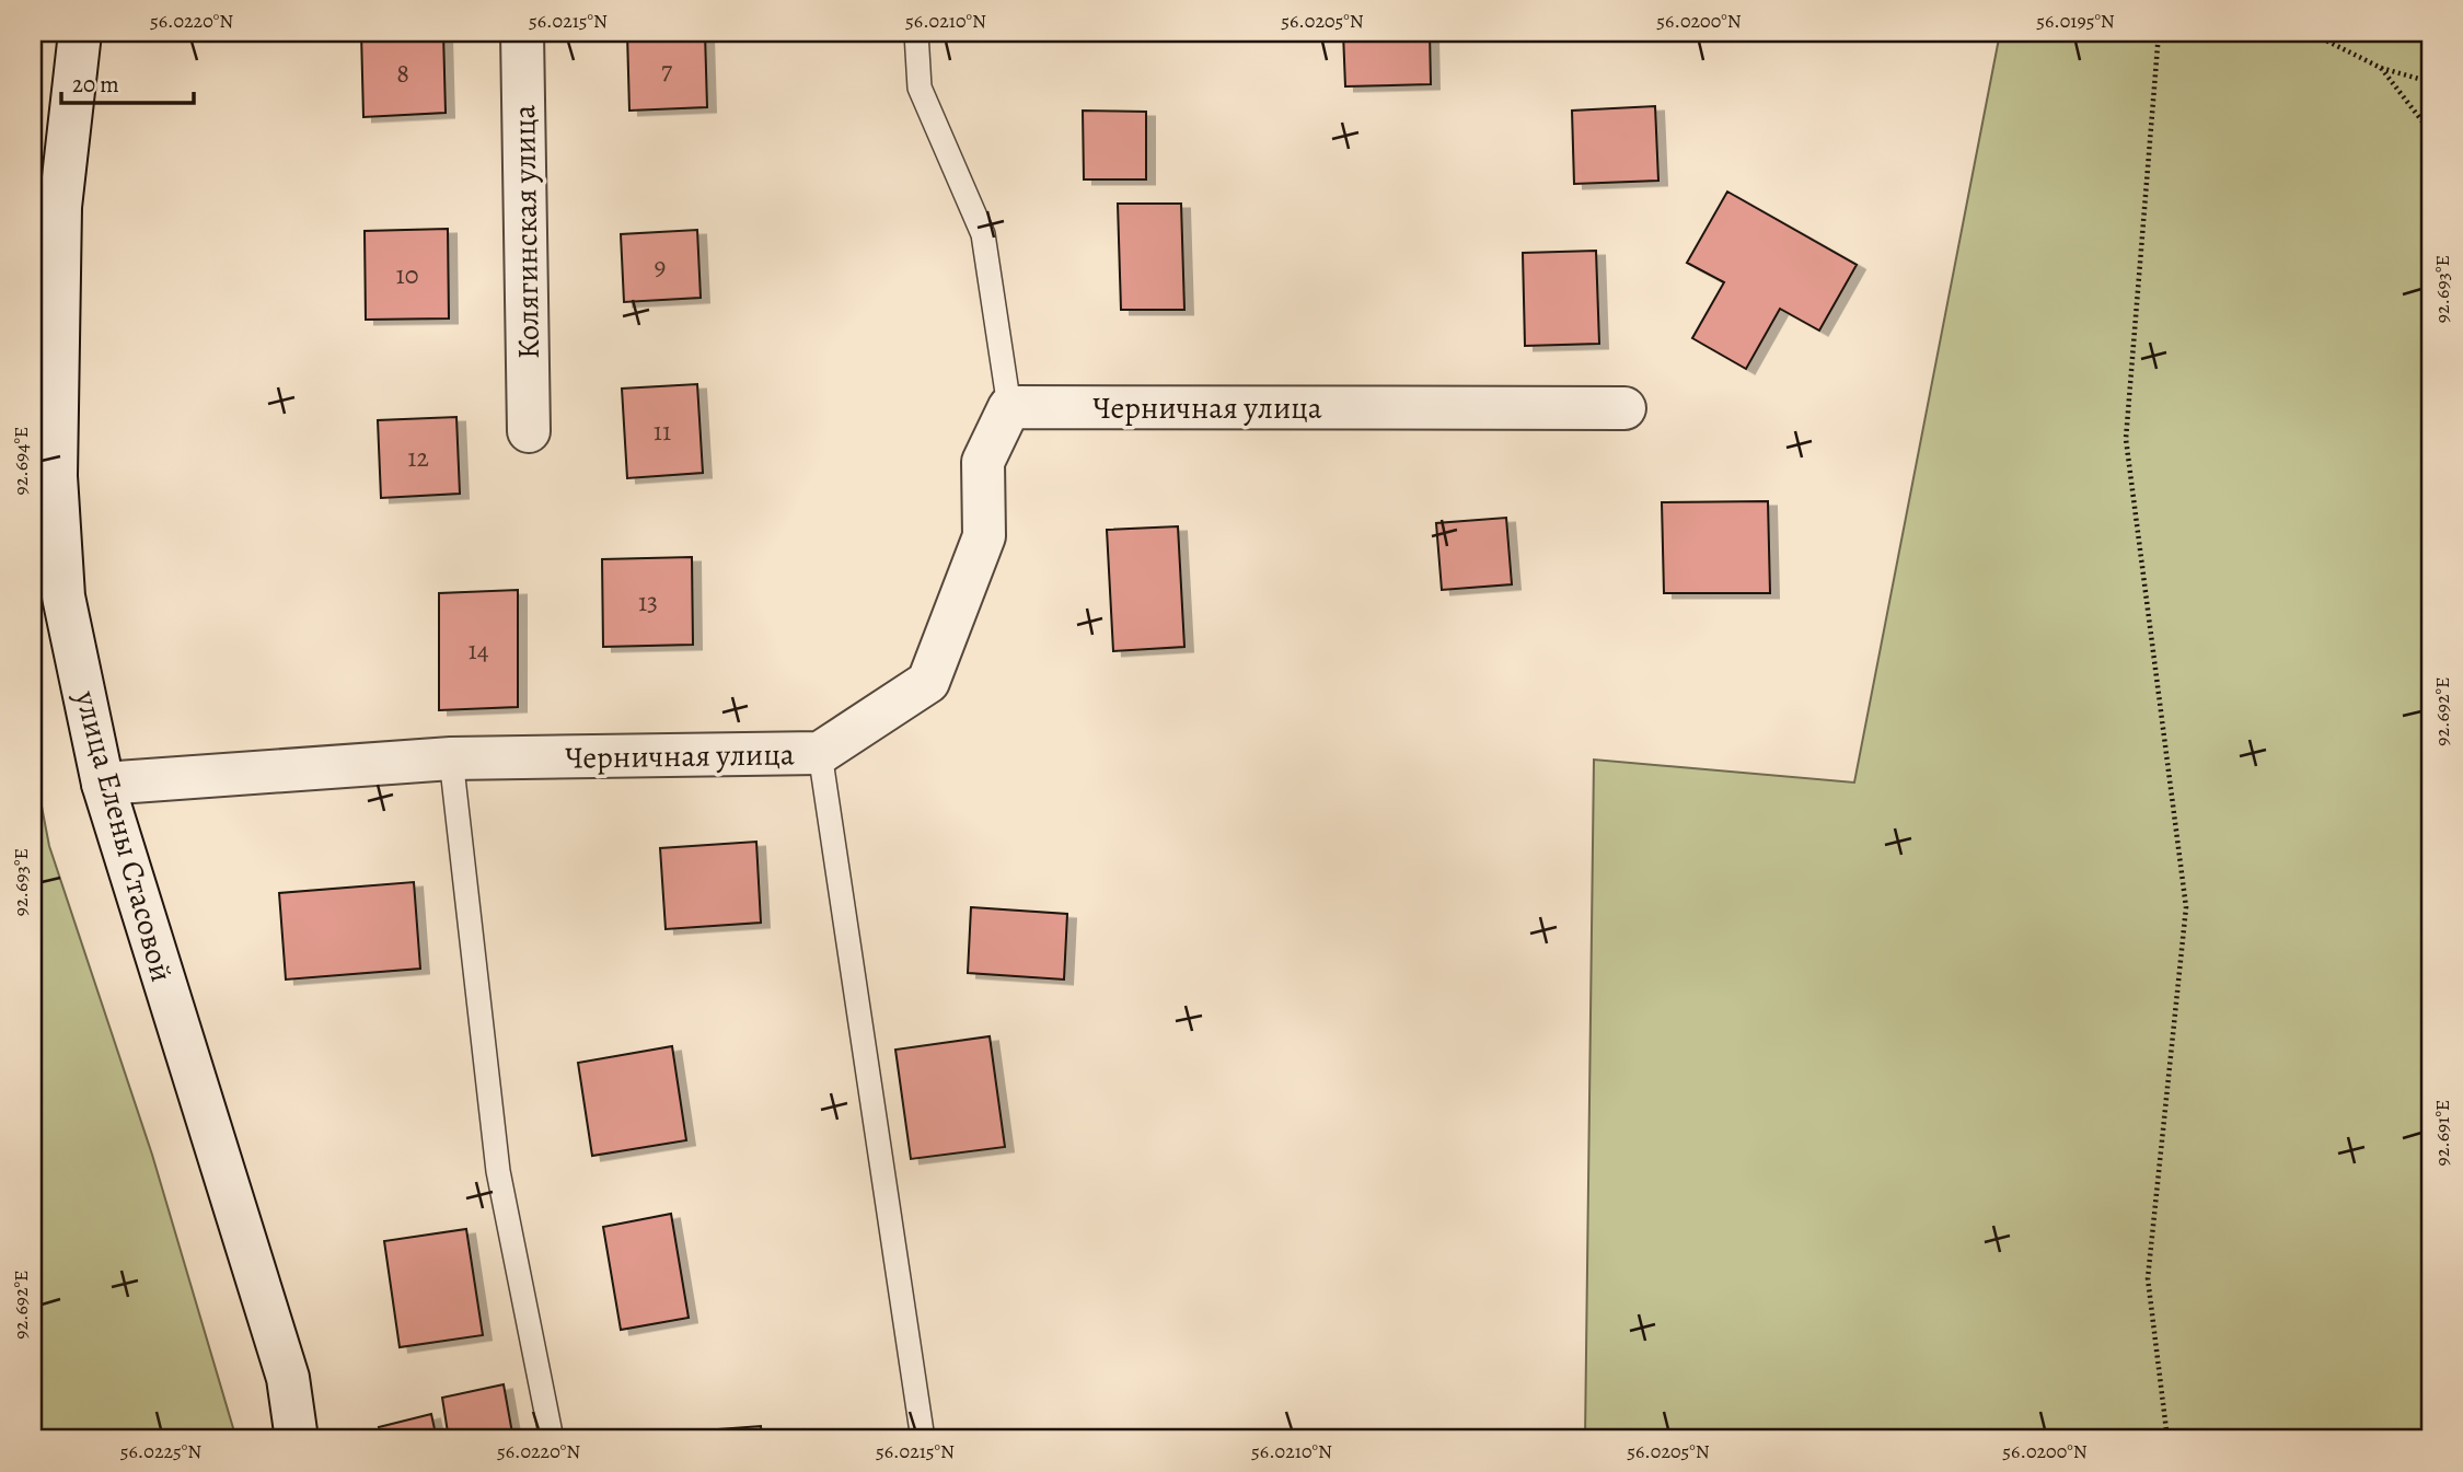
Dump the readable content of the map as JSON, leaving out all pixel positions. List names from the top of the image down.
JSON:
{
  "streets": {
    "street": ["Колягинская улица", "Черничная улица", "улица Елены Стасовой"]
  },
  "crossings": [
    ["Черничная улица", "улица Елены Стасовой"]
  ],
  "house_numbers": [
    "7",
    "8",
    "9",
    "10",
    "11",
    "12",
    "13",
    "14"
  ],
  "scale_bar": "20 m",
  "coordinates": [
    "56.0220°N",
    "56.0215°N",
    "56.0210°N",
    "56.0205°N",
    "56.0200°N",
    "56.0195°N",
    "92.693°E",
    "92.694°E",
    "92.692°E",
    "92.691°E",
    "56.0225°N"
  ]
}
